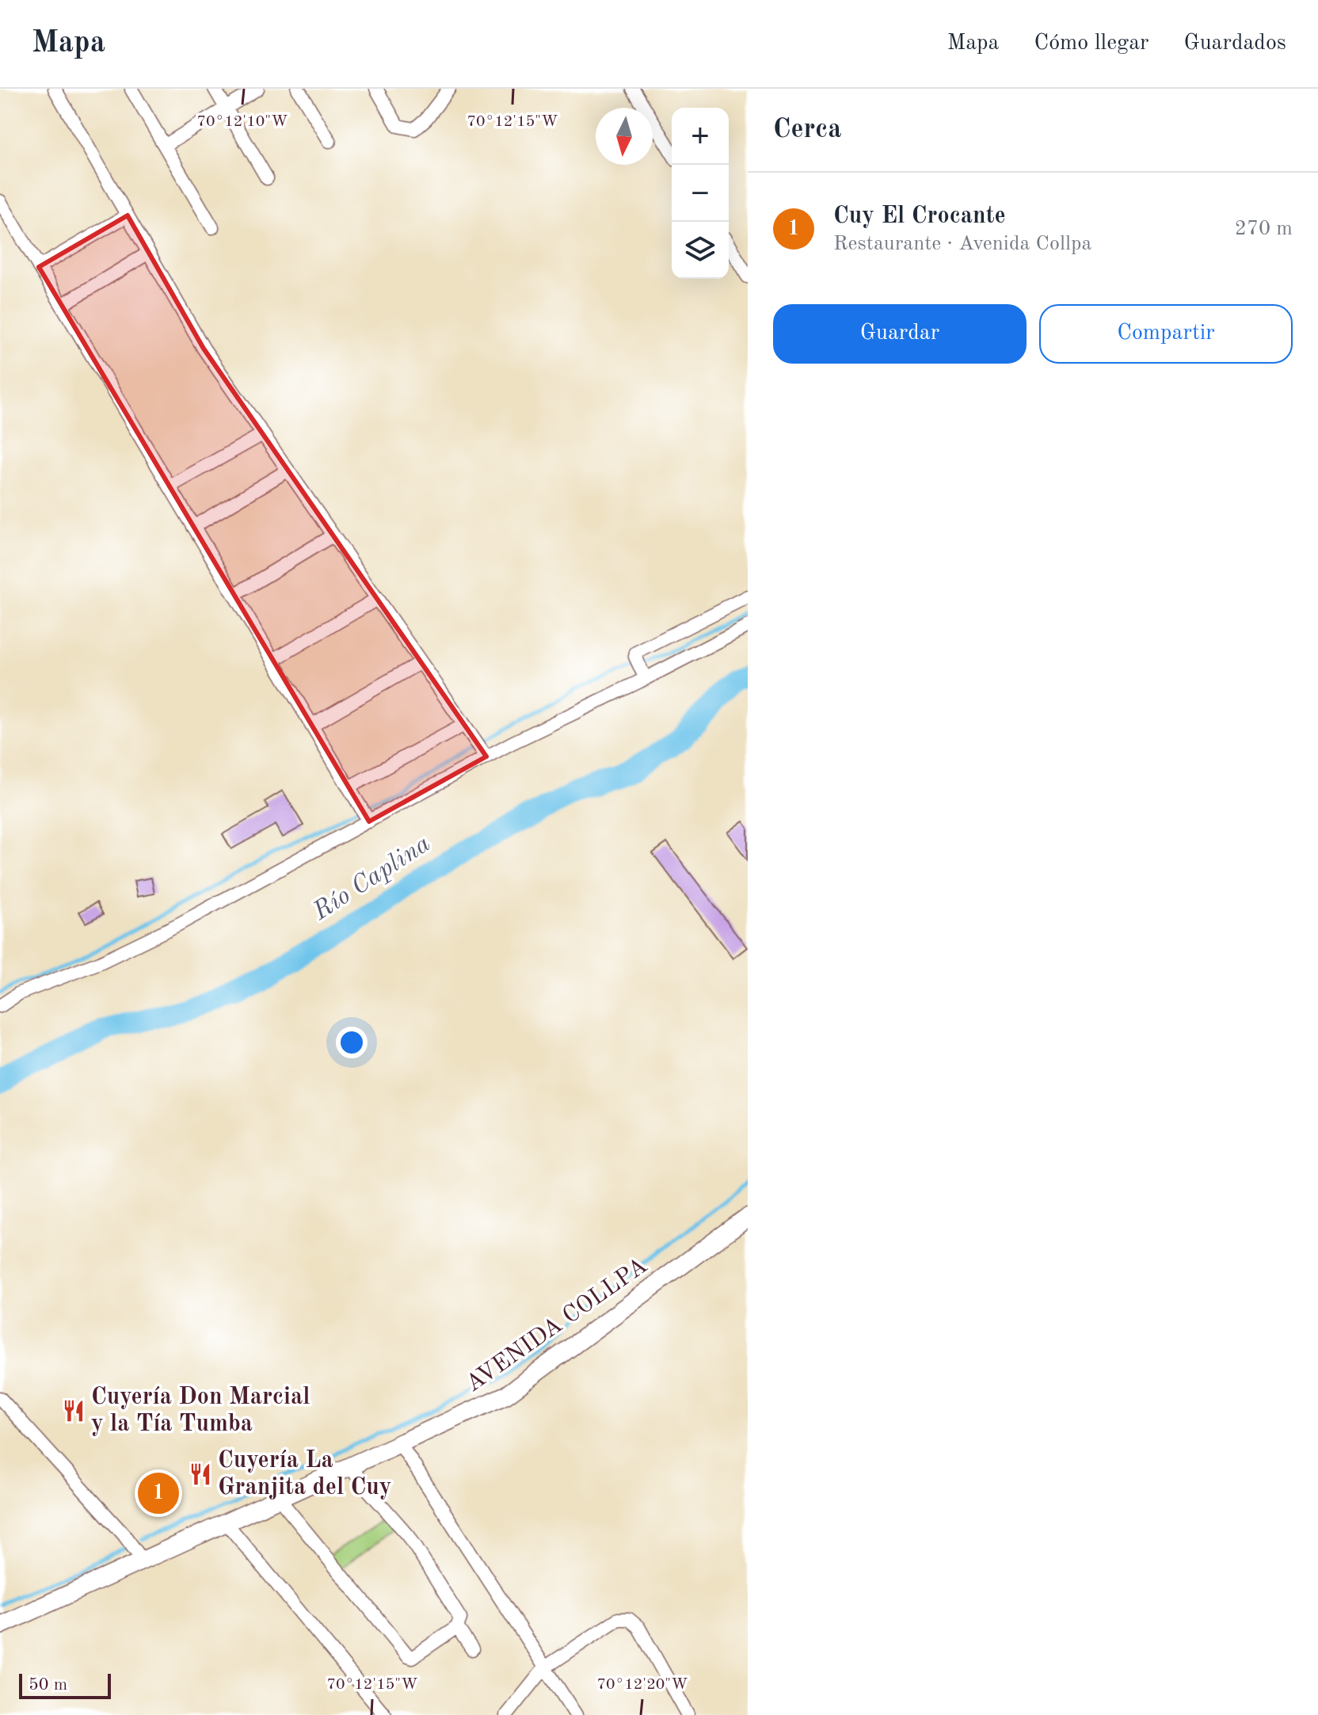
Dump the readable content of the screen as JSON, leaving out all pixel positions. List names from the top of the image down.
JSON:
{
  "streets": {
    "main road": ["AVENIDA COLLPA"]
  },
  "water": ["Río Caplina"],
  "places": {
    "restaurant": ["Cuyería Don Marcial y la Tía Tumba", "Cuyería La Granjita del Cuy"]
  },
  "scale_bar": "50 m",
  "north": "bottom",
  "page": {
    "header": "Mapa",
    "nav": ["Mapa", "Cómo llegar", "Guardados"],
    "heading": "Cerca",
    "map_buttons": ["+", "−"],
    "list": [
      {
        "mark": "1",
        "name": "Cuy El Crocante",
        "note": "Restaurante · Avenida Collpa",
        "value": "270 m"
      }
    ],
    "buttons": ["Guardar", "Compartir"],
    "pins": "1",
    "scale": "50 m"
  },
  "coordinates": ["70°12'15\"W", "70°12'10\"W", "70°12'20\"W"]
}
